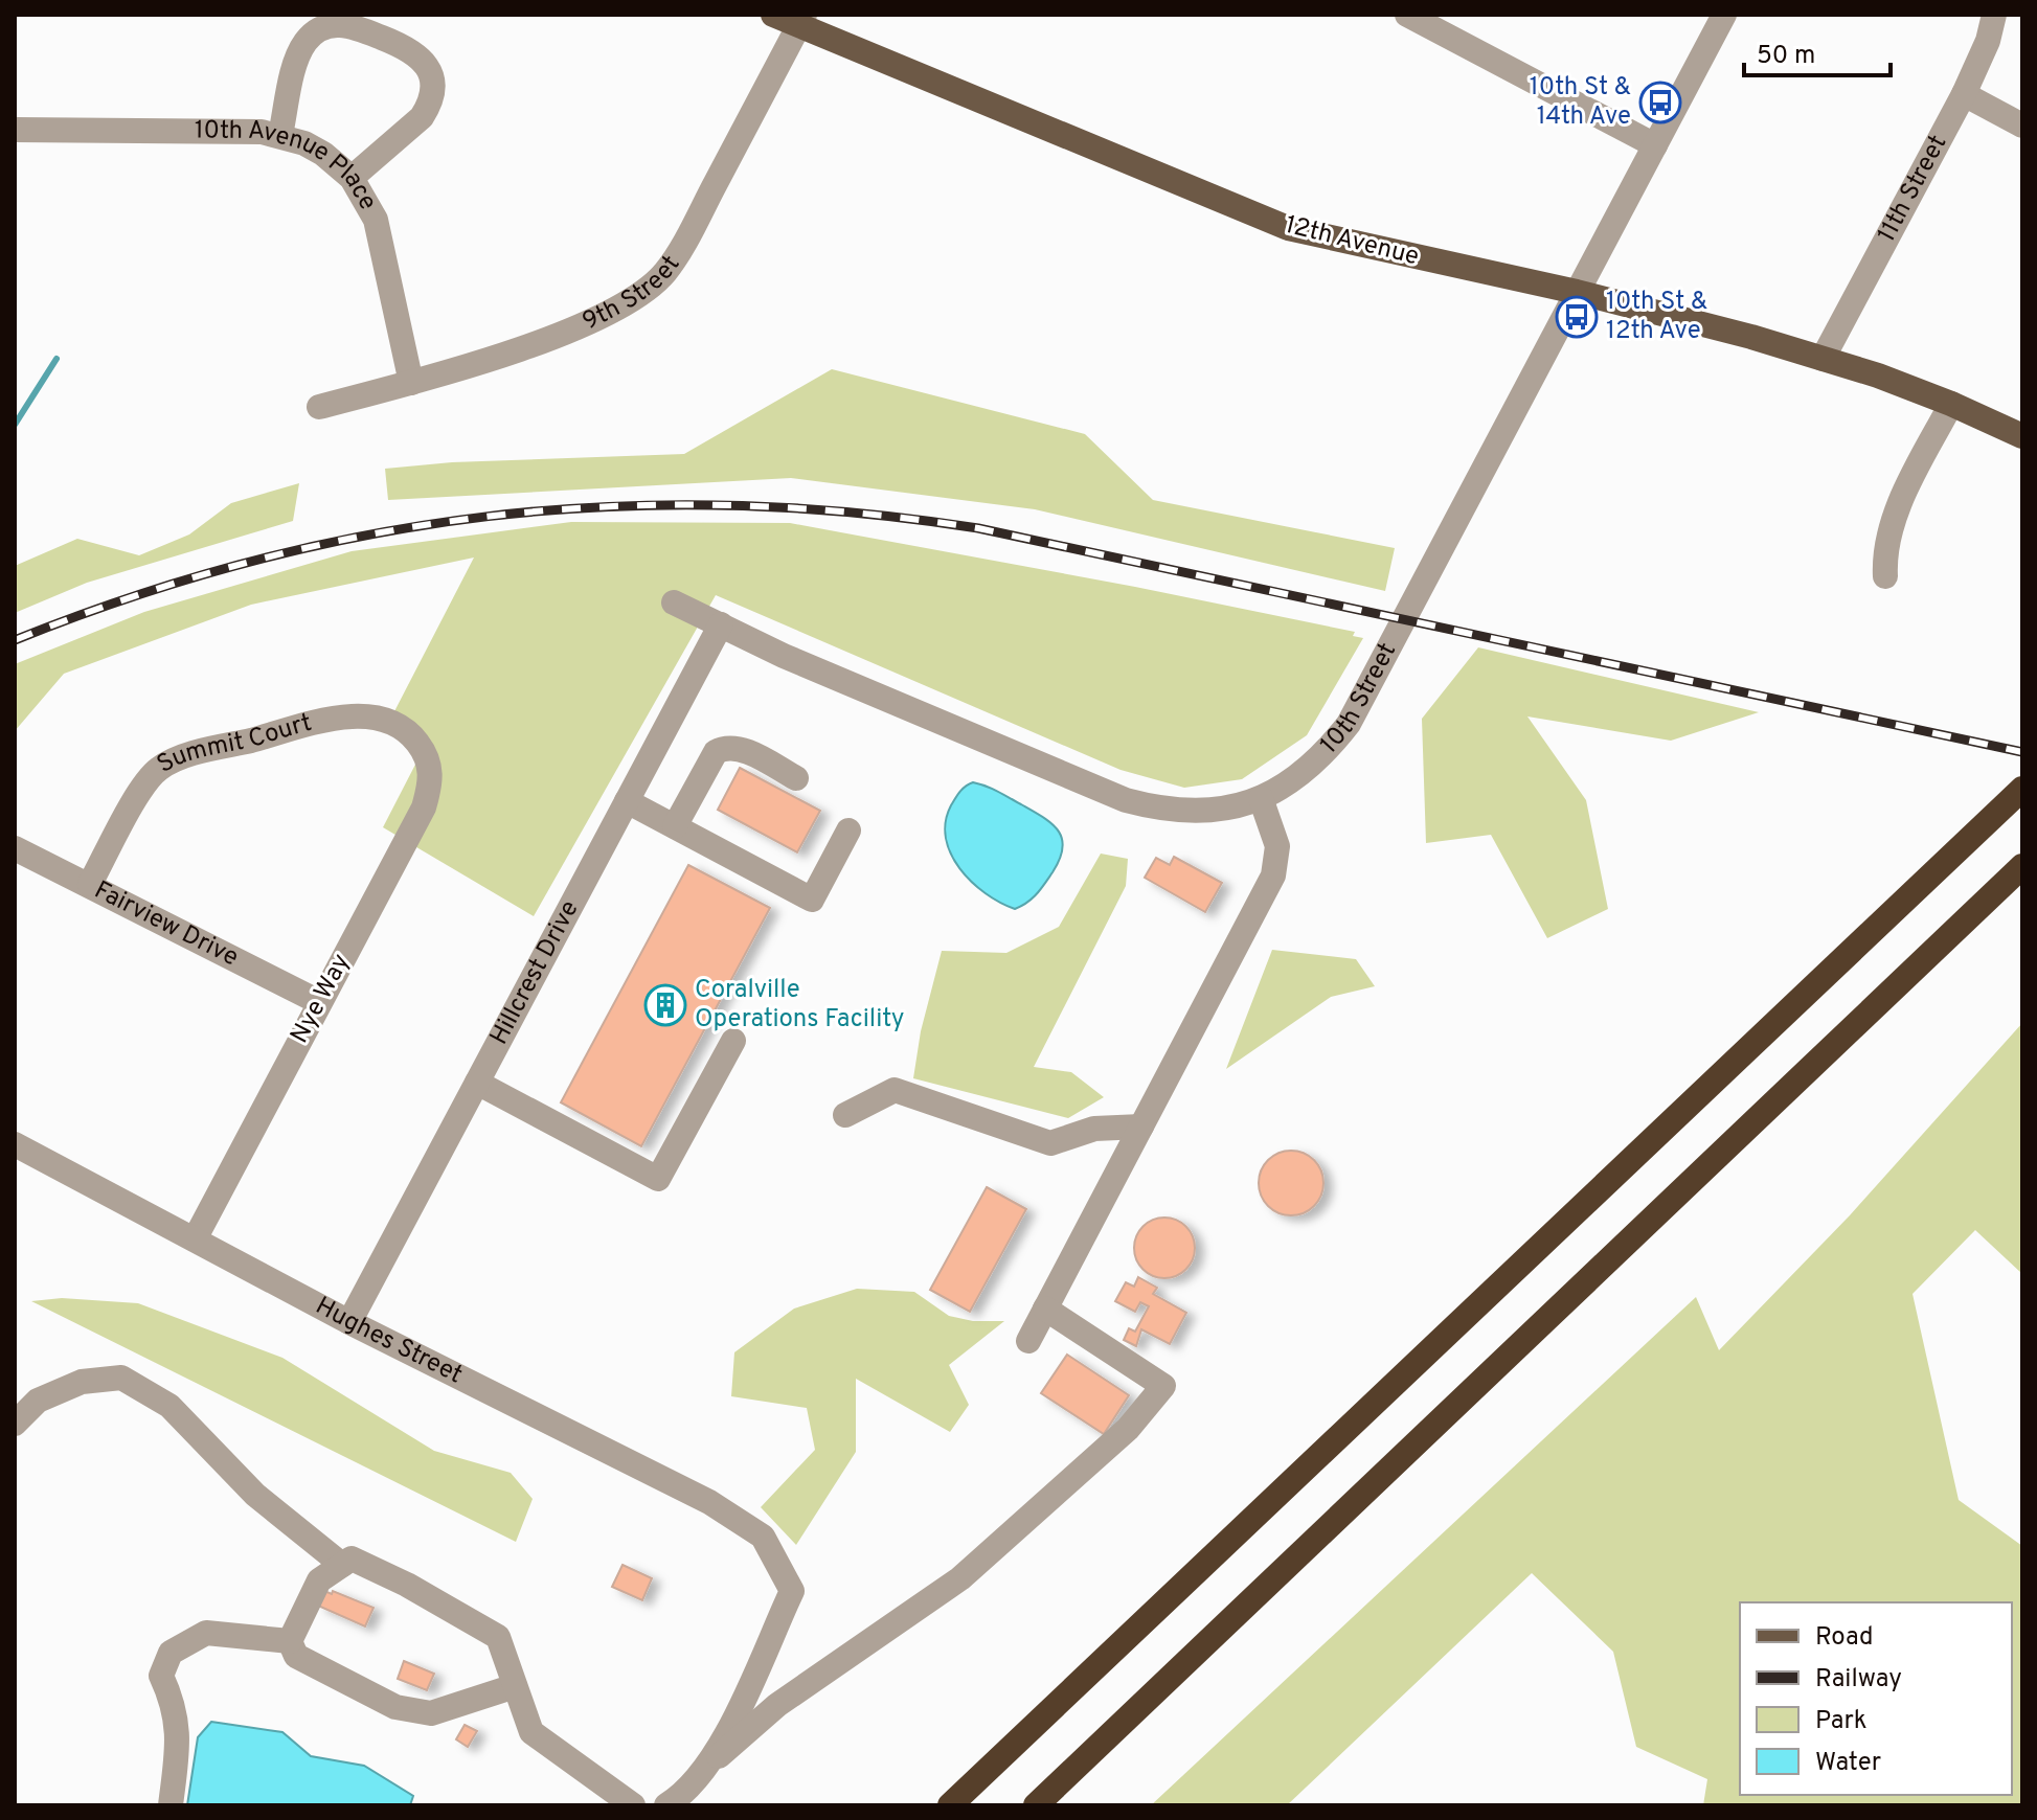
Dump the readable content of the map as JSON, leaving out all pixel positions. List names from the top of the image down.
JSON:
{
  "streets": {
    "main road": ["12th Avenue"],
    "street": [
      "10th Avenue Place",
      "11th Street",
      "9th Street",
      "10th Street",
      "Summit Court",
      "Fairview Drive",
      "Hillcrest Drive",
      "Nye Way",
      "Hughes Street"
    ]
  },
  "crossings": [
    ["10th Avenue Place", "9th Street"],
    ["11th Street", "12th Avenue"],
    ["12th Avenue", "9th Street"],
    ["12th Avenue", "10th Street"],
    ["10th Street", "Hillcrest Drive"],
    ["Summit Court", "Fairview Drive"],
    ["Summit Court", "Nye Way"],
    ["Fairview Drive", "Nye Way"],
    ["Hillcrest Drive", "Hughes Street"],
    ["Nye Way", "Hughes Street"]
  ],
  "places": {
    "bus stop": ["10th St & 14th Ave", "10th St & 12th Ave"],
    "building": ["Coralville Operations Facility"]
  },
  "legend": [
    "Road",
    "Railway",
    "Park",
    "Water"
  ],
  "scale_bar": "50 m"
}
